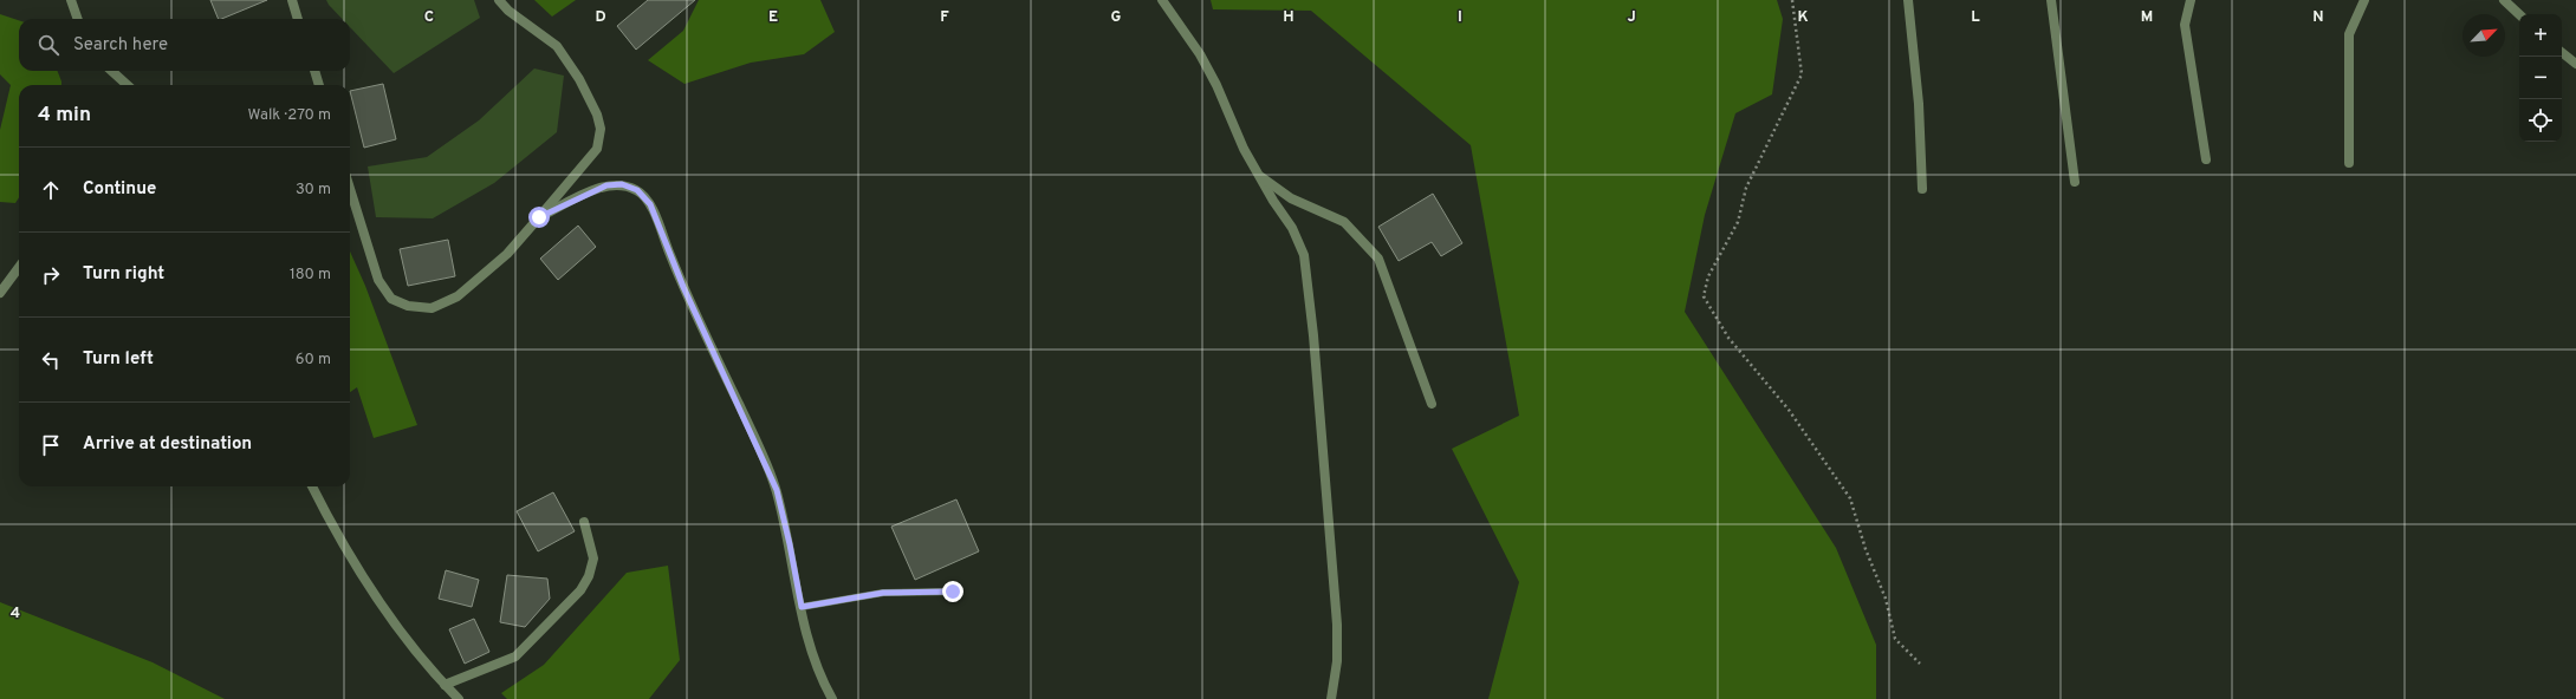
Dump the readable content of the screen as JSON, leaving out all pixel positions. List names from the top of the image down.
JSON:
{
  "north": "top right",
  "page": {
    "map_buttons": ["+", "−"],
    "search": "Search here",
    "heading": ["4 min", "Walk · 270 m"],
    "list": [
      ["Continue", "30 m"],
      ["Turn right", "180 m"],
      ["Turn left", "60 m"],
      "Arrive at destination"
    ]
  },
  "grid": {
    "columns": [
      "C",
      "D",
      "E",
      "F",
      "G",
      "H",
      "I",
      "J",
      "K",
      "L",
      "M",
      "N"
    ],
    "rows": ["4"]
  }
}
